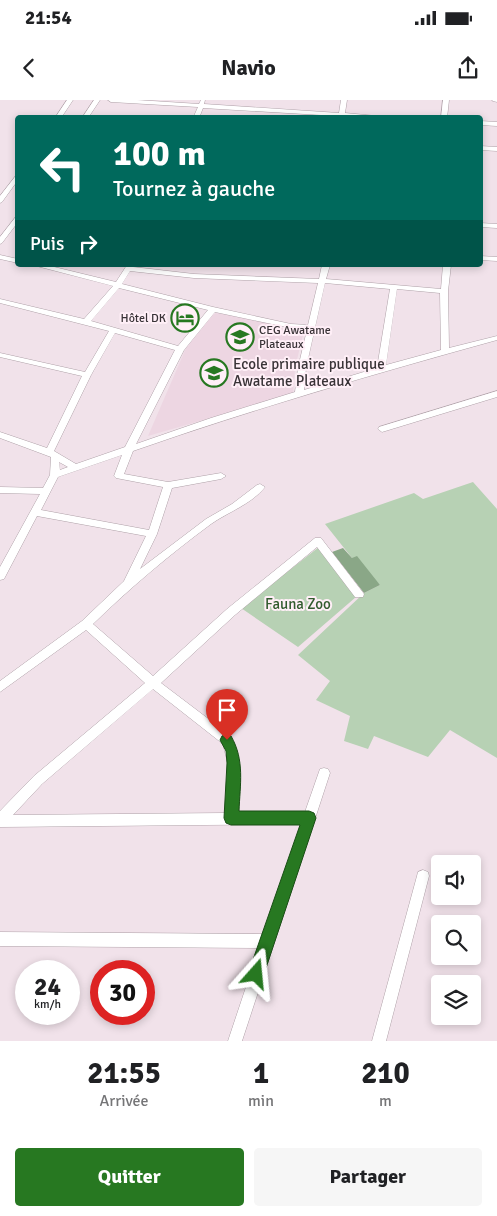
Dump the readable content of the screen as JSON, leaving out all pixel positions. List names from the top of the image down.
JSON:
{
  "parks": ["Fauna Zoo"],
  "places": {
    "hotel": ["Hôtel DK"],
    "school or university": ["CEG Awatame Plateaux", "Ecole primaire publique Awatame Plateaux"]
  },
  "page": {
    "status": "21:54",
    "header": "Navio",
    "turn": ["100 m", "Tournez à gauche"],
    "then": "Puis",
    "speed": "24 km/h",
    "limit": "30",
    "eta": [
      "21:55",
      "Arrivée",
      "1",
      "min",
      "210",
      "m"
    ],
    "buttons": ["Quitter", "Partager"]
  }
}
